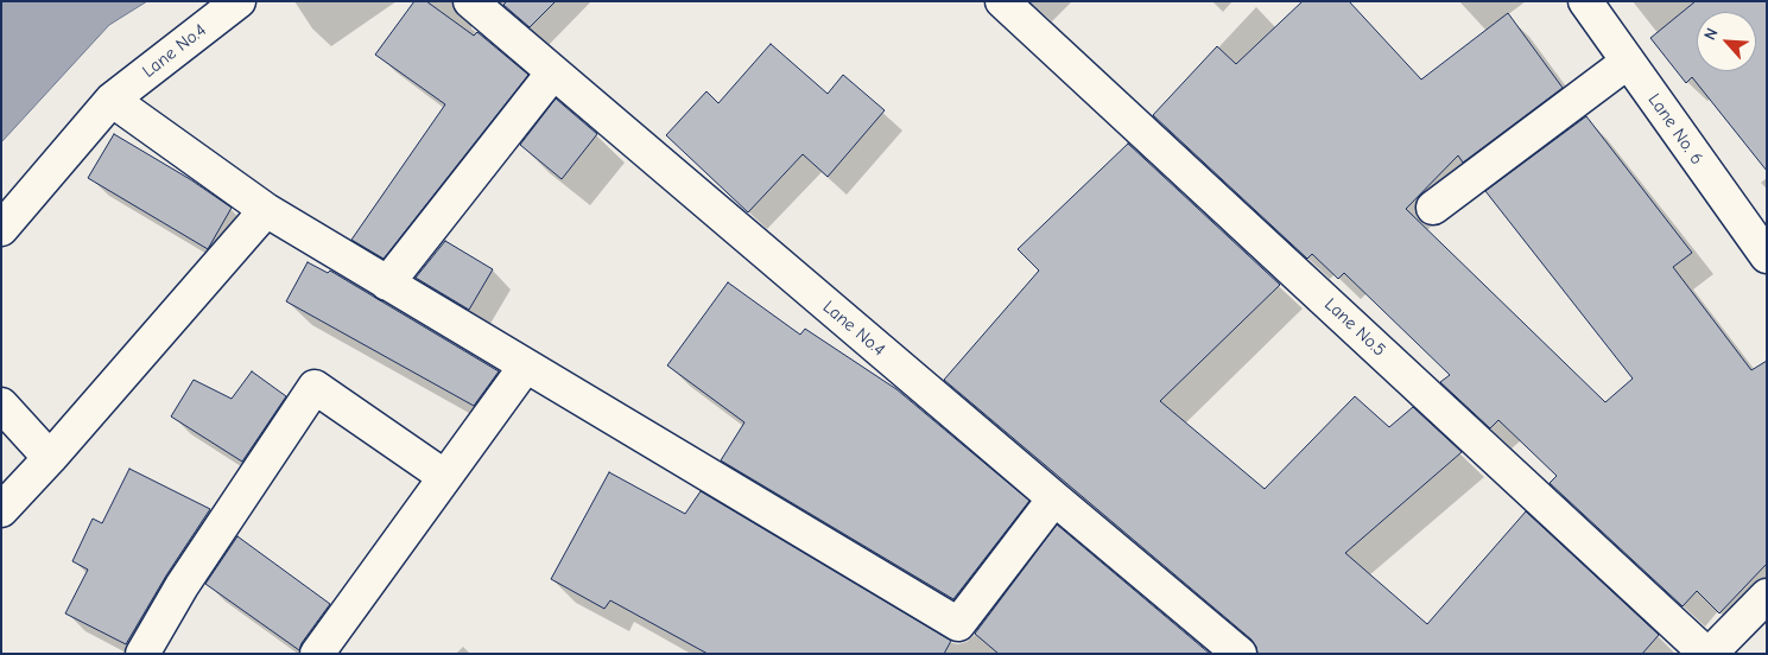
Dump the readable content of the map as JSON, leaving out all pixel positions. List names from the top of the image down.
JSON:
{
  "streets": {
    "street": ["Lane No.4", "Lane No. 6", "Lane No.5"]
  },
  "north": "top left"
}
